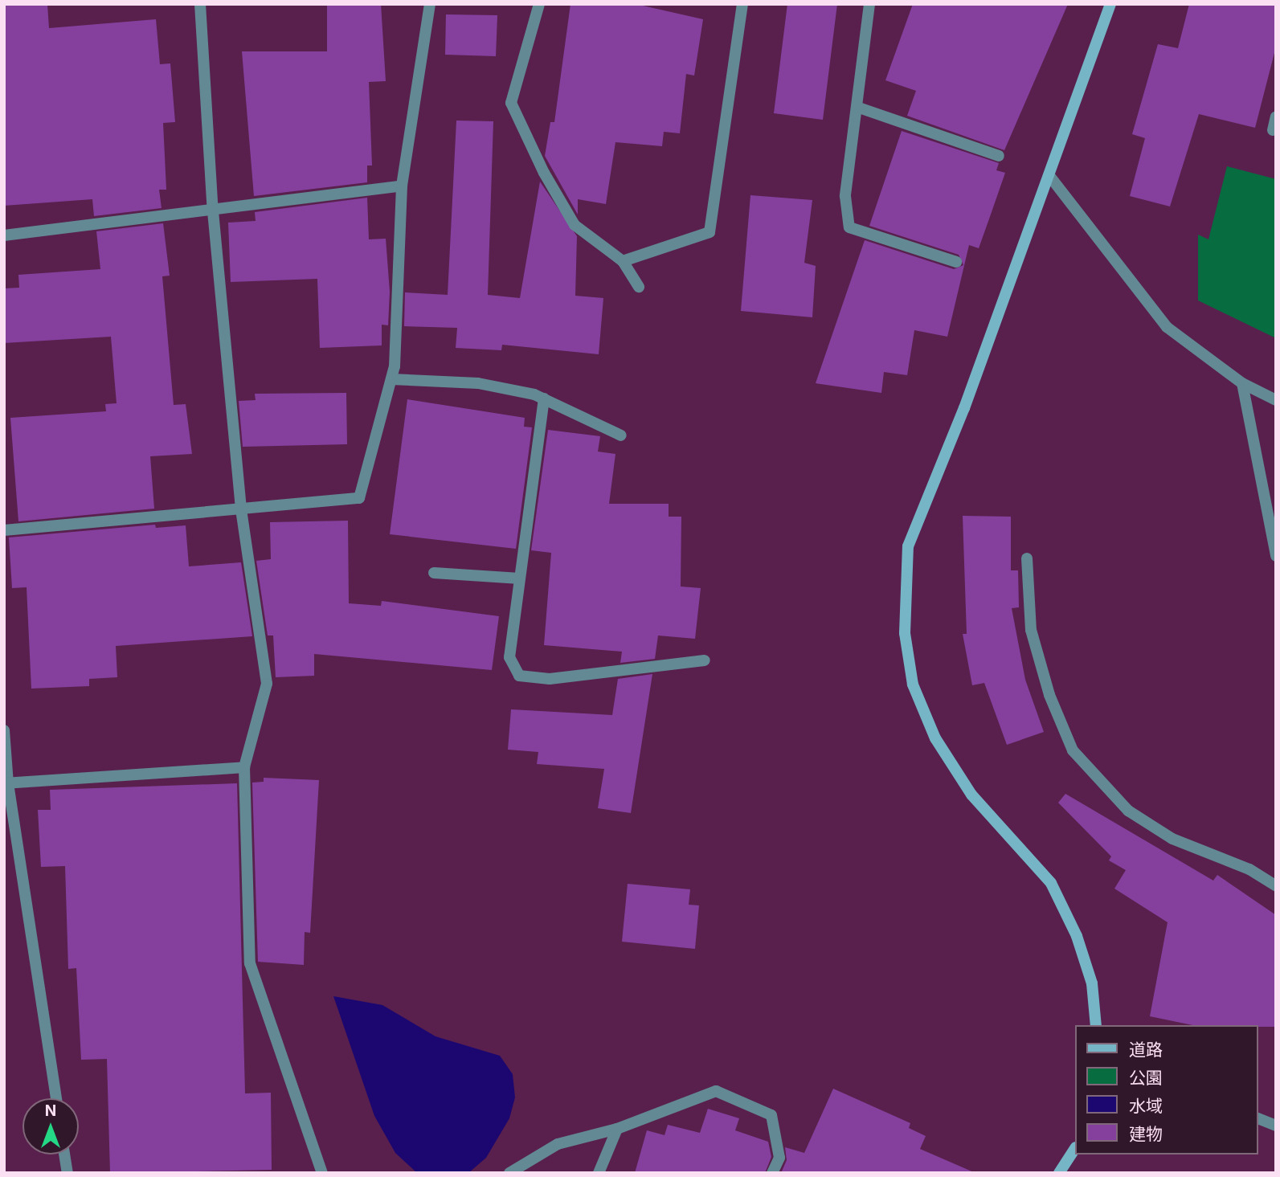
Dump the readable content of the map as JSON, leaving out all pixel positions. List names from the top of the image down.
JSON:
{
  "legend": [
    "道路",
    "公園",
    "水域",
    "建物"
  ],
  "north": "top"
}
